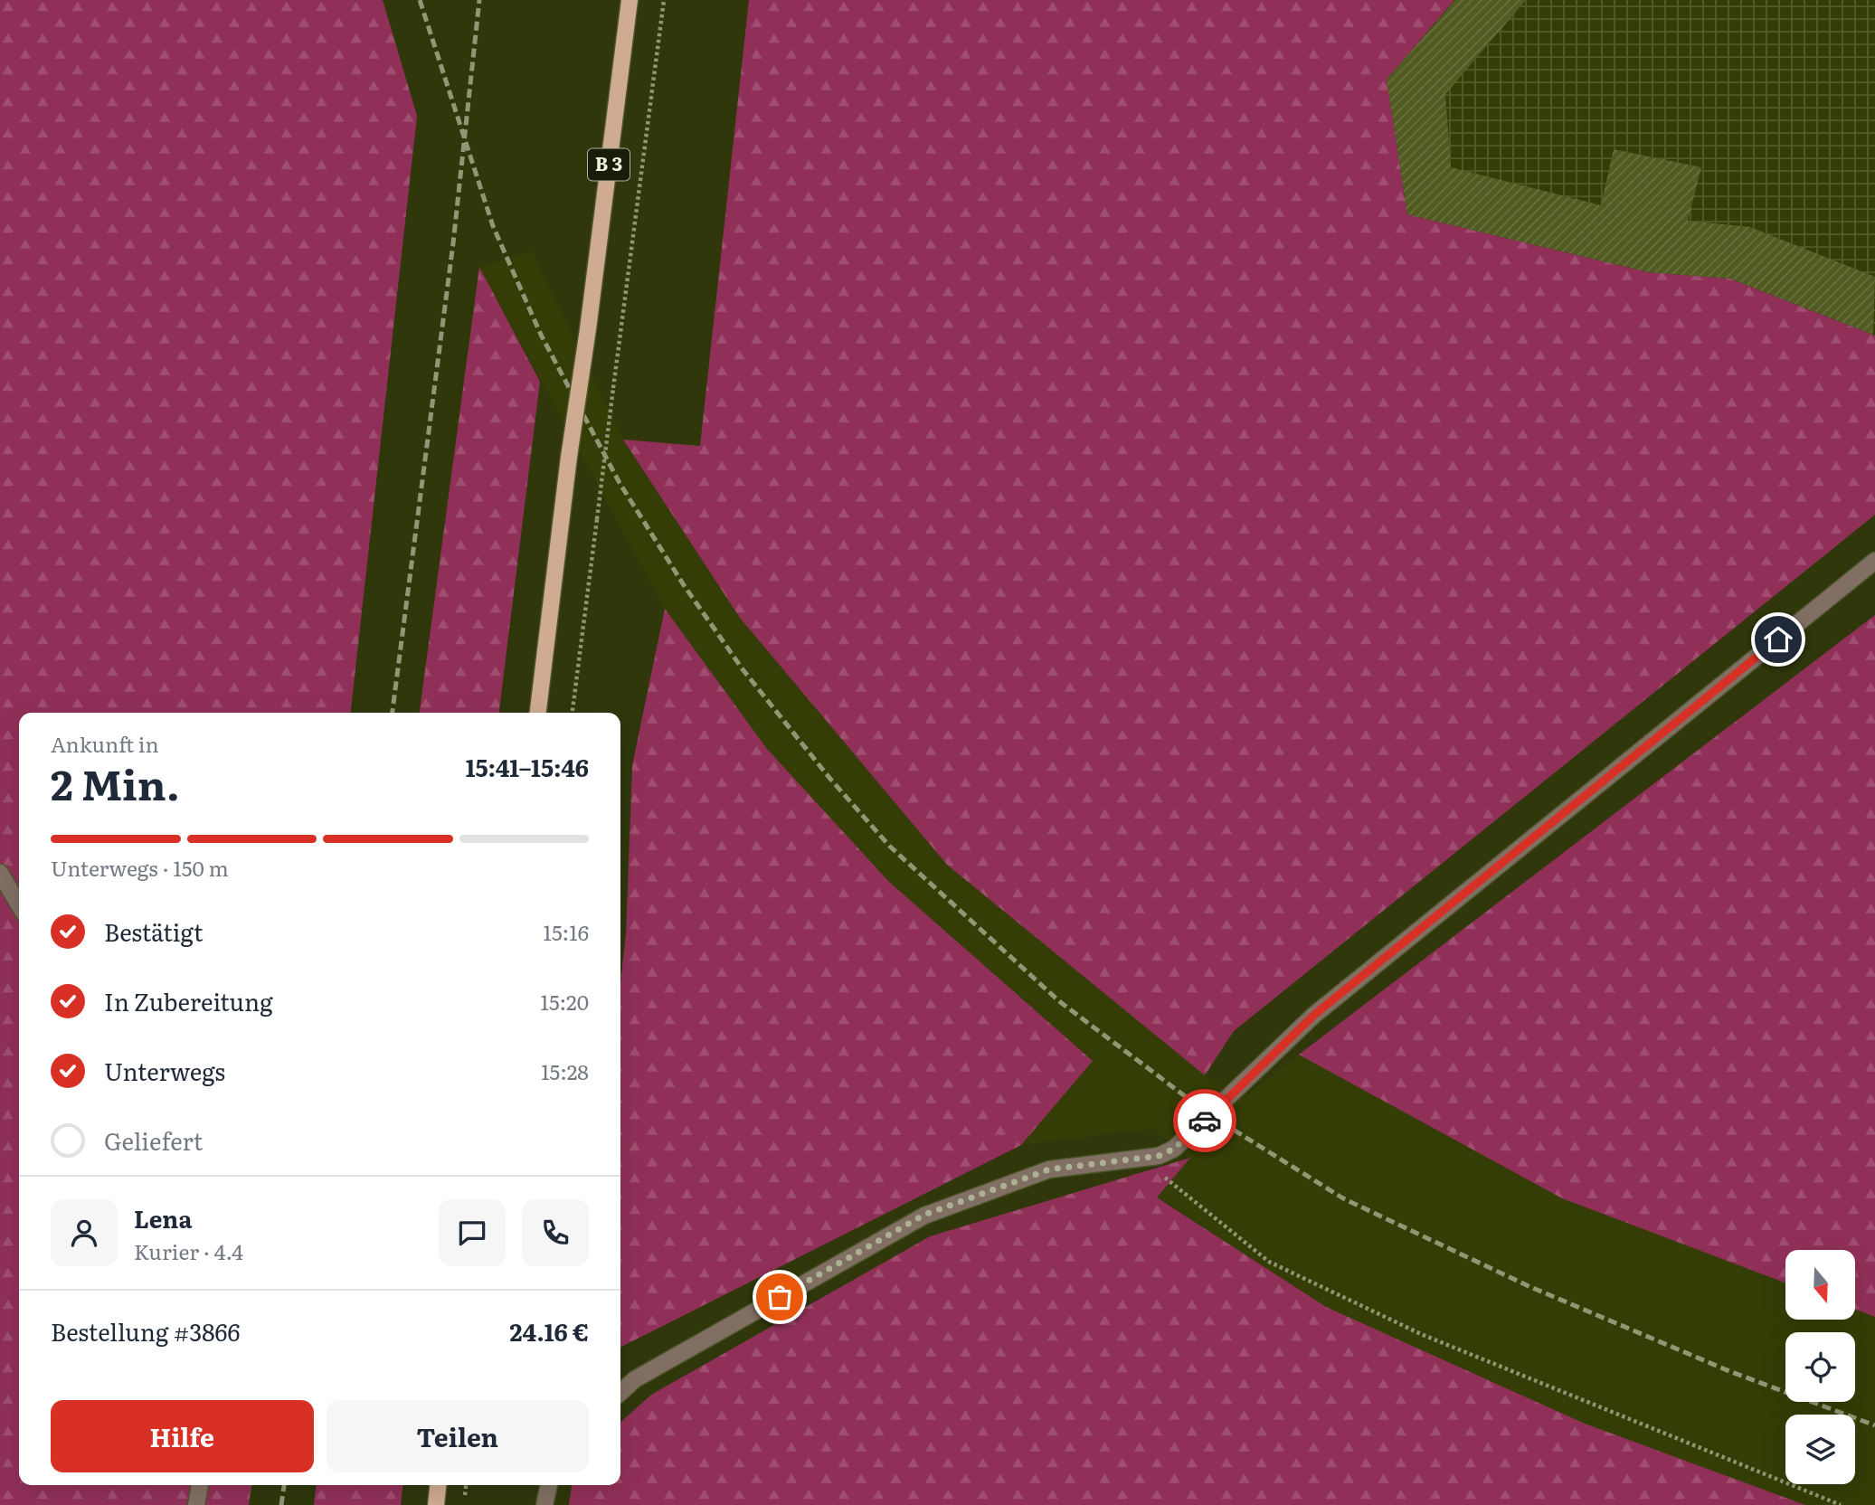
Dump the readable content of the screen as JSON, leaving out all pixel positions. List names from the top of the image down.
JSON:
{
  "streets": {
    "main road": ["B 3"]
  },
  "north": "bottom",
  "page": {
    "heading": ["2 Min.", "Ankunft in", "15:41–15:46"],
    "panel": [
      "Lena",
      "Kurier · 4.4",
      "Bestellung #3866",
      "24.16 €"
    ],
    "bar": "Unterwegs · 150 m",
    "list": [
      ["Bestätigt", "15:16"],
      ["In Zubereitung", "15:20"],
      ["Unterwegs", "15:28"],
      "Geliefert"
    ],
    "buttons": ["Hilfe", "Teilen"]
  }
}
